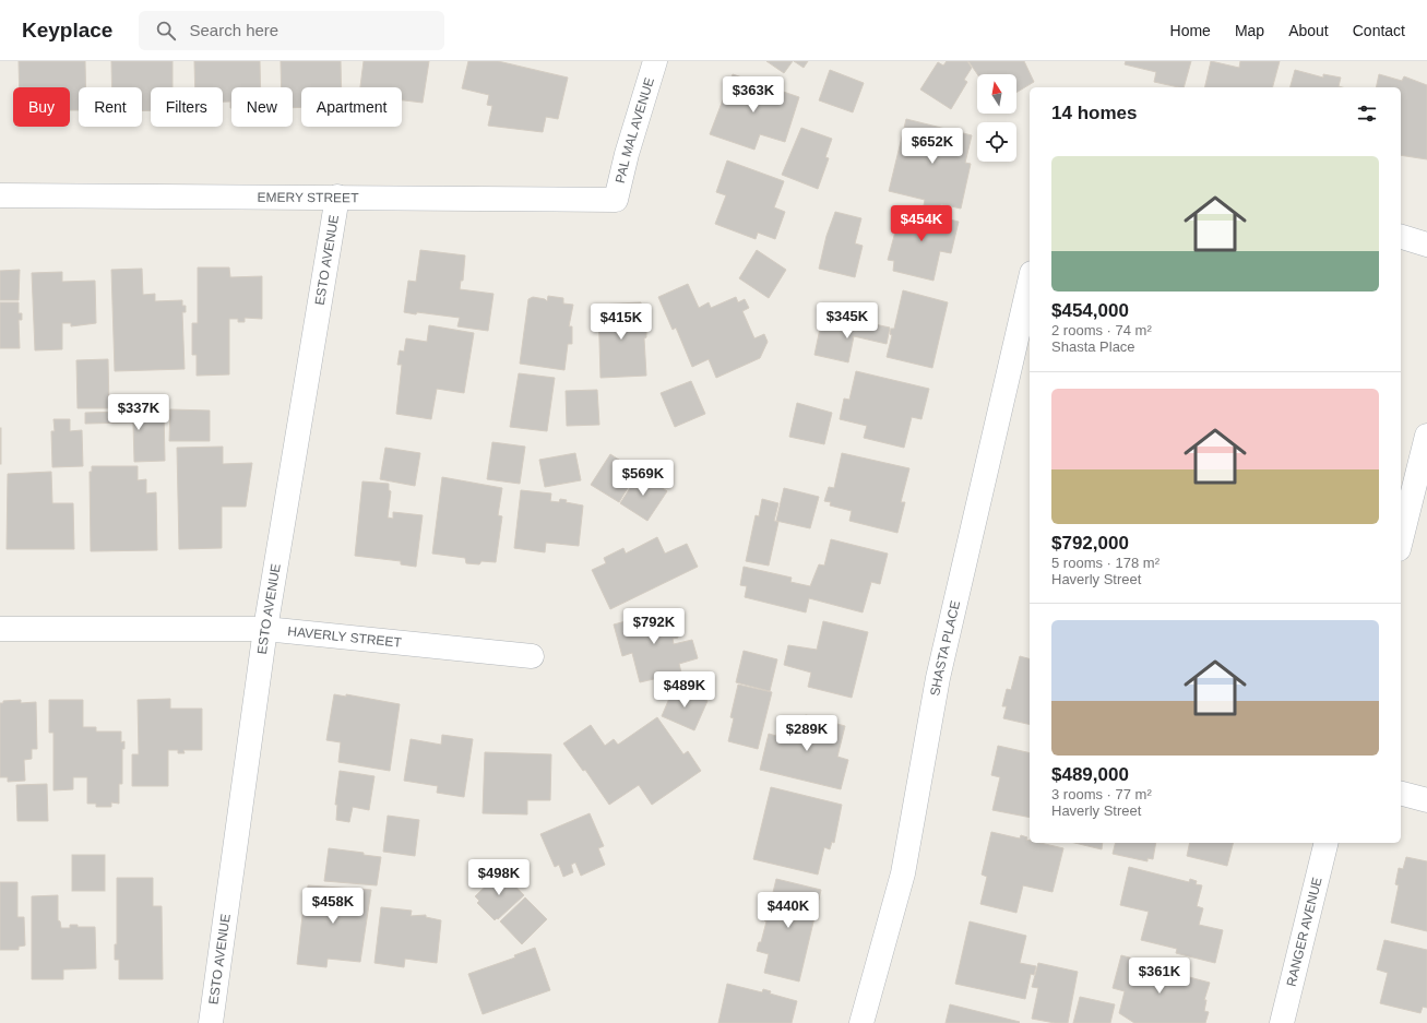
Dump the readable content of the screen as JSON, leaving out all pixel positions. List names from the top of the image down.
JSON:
{
  "streets": {
    "street": [
      "PAL MAL AVENUE",
      "EMERY STREET",
      "ESTO AVENUE",
      "HAVERLY STREET",
      "SHASTA PLACE",
      "RANGER AVENUE"
    ]
  },
  "crossings": [
    ["PAL MAL AVENUE", "EMERY STREET"],
    ["EMERY STREET", "ESTO AVENUE"],
    ["ESTO AVENUE", "HAVERLY STREET"]
  ],
  "north": "top",
  "page": {
    "header": "Keyplace",
    "search": "Search here",
    "nav": [
      "Home",
      "Map",
      "About",
      "Contact"
    ],
    "price": [
      "$363K",
      "$652K",
      "$454K",
      "$345K",
      "$415K",
      "$337K",
      "$569K",
      "$792K",
      "$489K",
      "$289K",
      "$498K",
      "$458K",
      "$440K",
      "$361K"
    ],
    "chip": [
      "Buy",
      "Rent",
      "Filters",
      "New",
      "Apartment"
    ],
    "heading": "14 homes",
    "list": [
      {
        "name": "$454,000",
        "note": "2 rooms · 74 m² · Shasta Place"
      },
      {
        "name": "$792,000",
        "note": "5 rooms · 178 m² · Haverly Street"
      },
      {
        "name": "$489,000",
        "note": "3 rooms · 77 m² · Haverly Street"
      }
    ]
  }
}
